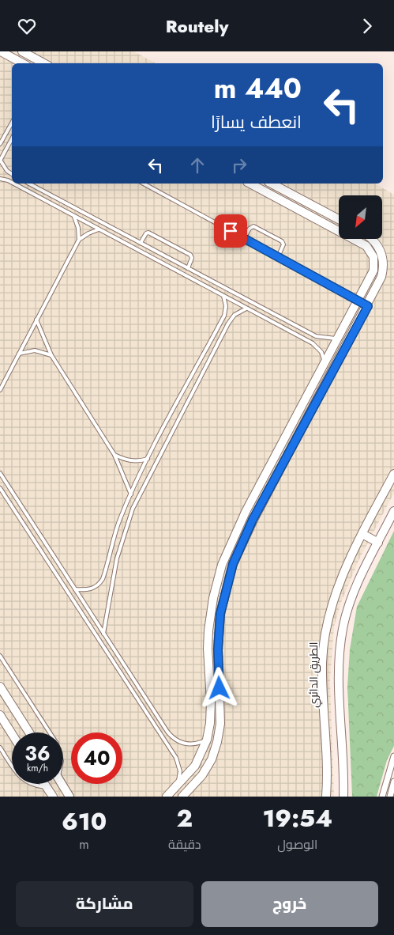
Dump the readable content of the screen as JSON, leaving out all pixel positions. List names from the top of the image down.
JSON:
{
  "streets": {
    "street": ["الطريق الدائري"]
  },
  "north": "bottom left",
  "page": {
    "header": "Routely",
    "turn": ["440 m", "انعطف يسارًا"],
    "speed": "36 km/h",
    "limit": "40",
    "eta": [
      "19:54",
      "الوصول",
      "2",
      "دقيقة",
      "610",
      "m"
    ],
    "buttons": ["خروج", "مشاركة"]
  }
}
